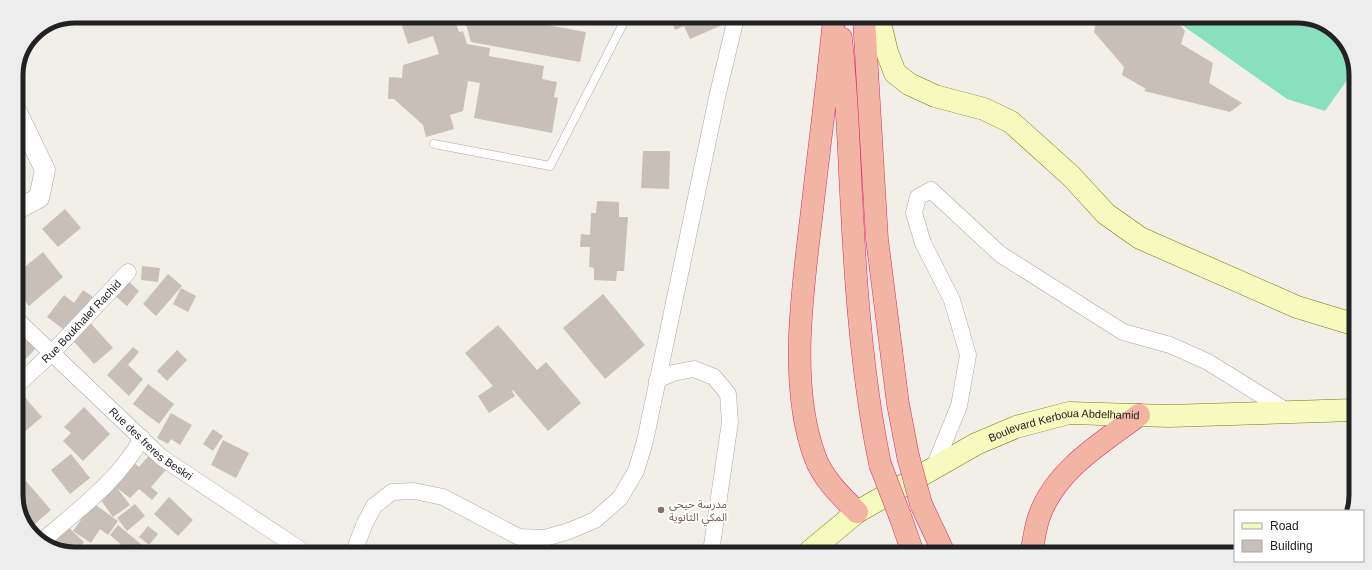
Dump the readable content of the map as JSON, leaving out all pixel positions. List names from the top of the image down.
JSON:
{
  "streets": {
    "main road": ["Boulevard Kerboua Abdelhamid"],
    "street": ["Rue Boukhalef Rachid", "Rue des freres Beskri"]
  },
  "crossings": [
    ["Rue Boukhalef Rachid", "Rue des freres Beskri"]
  ],
  "places": ["مدرسة حيحي المكي الثانوية"],
  "legend": ["Road", "Building"]
}
